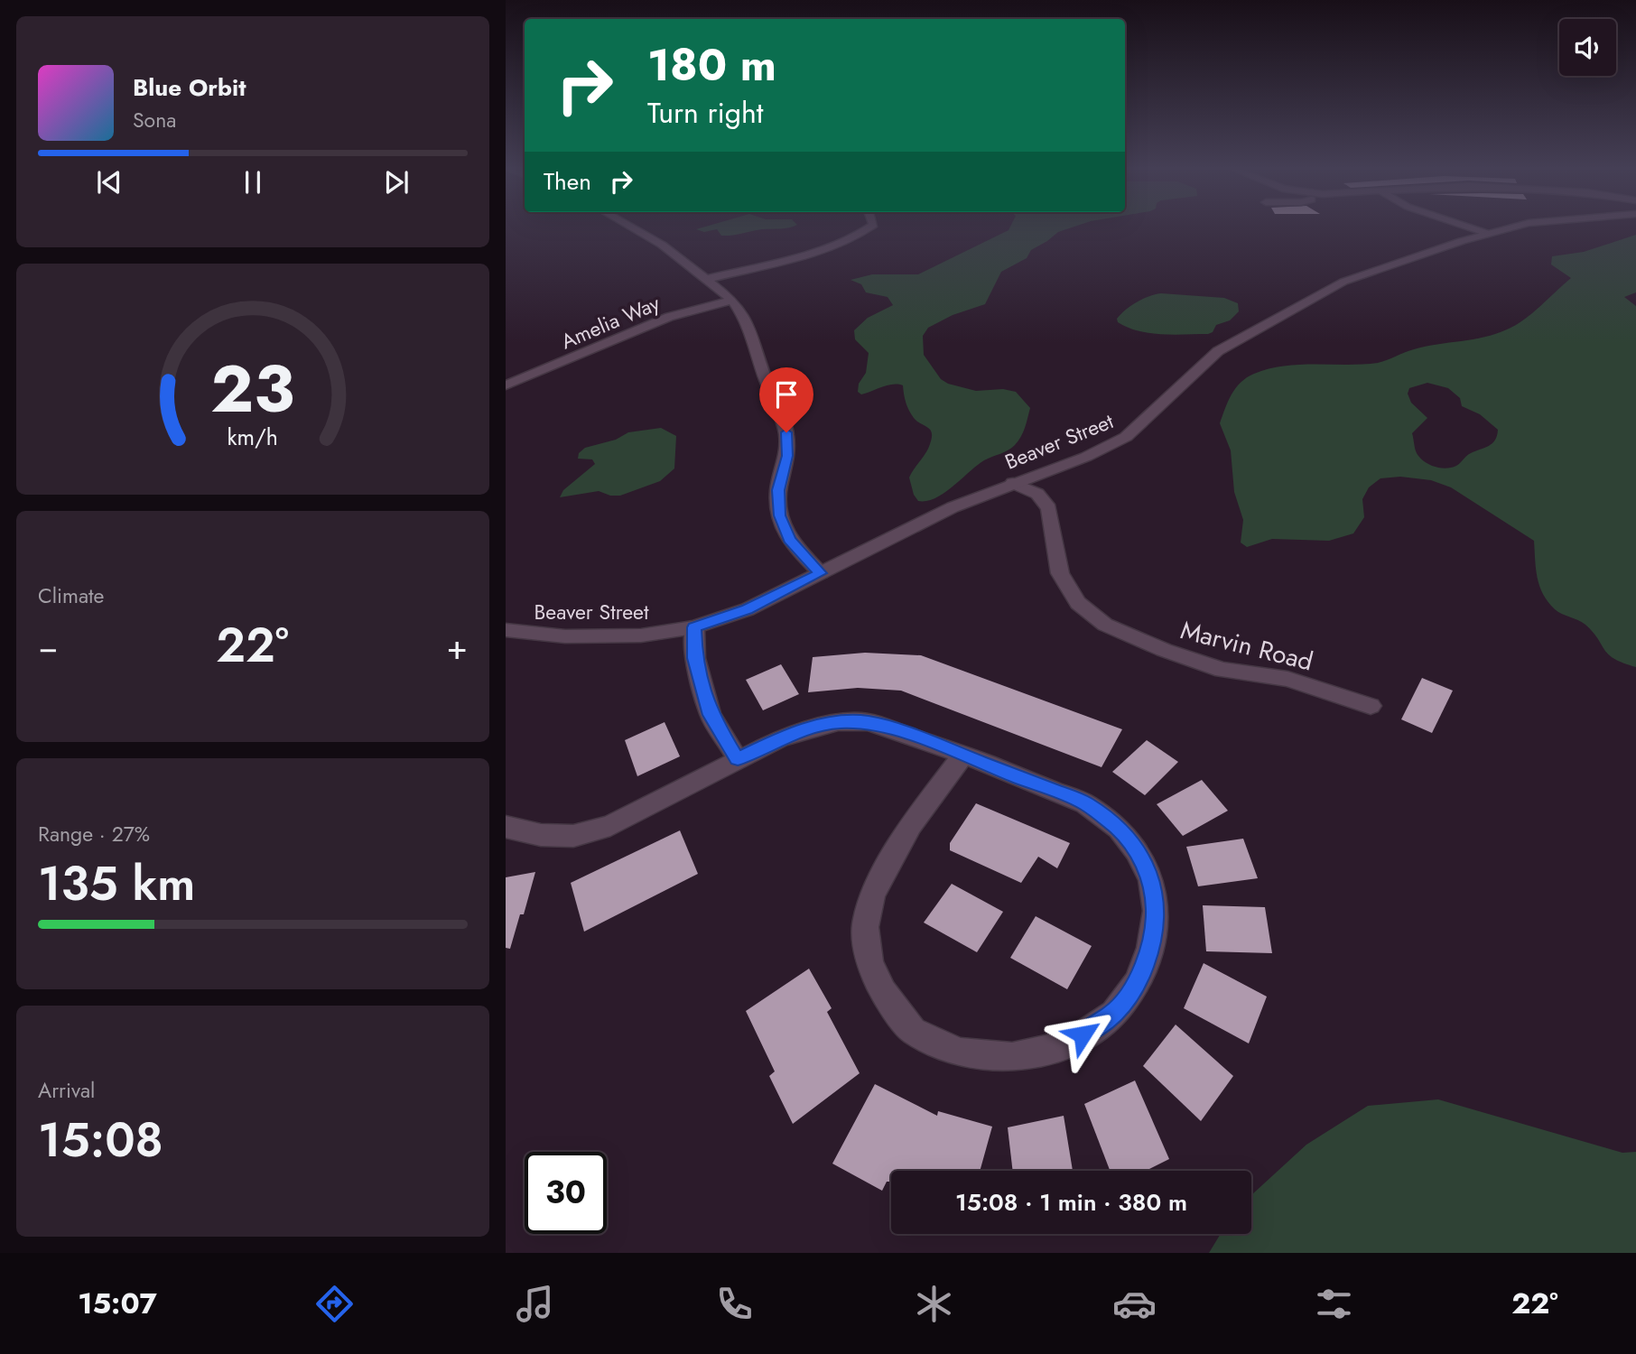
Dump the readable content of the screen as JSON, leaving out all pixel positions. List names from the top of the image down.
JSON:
{
  "streets": {
    "street": ["Amelia Way", "Beaver Street", "Marvin Road"]
  },
  "crossings": [
    ["Beaver Street", "Marvin Road"]
  ],
  "page": {
    "turn": ["180 m", "Turn right"],
    "song": ["Blue Orbit", "Sona"],
    "then": "Then",
    "tile": [
      "Climate",
      ["Range · 27%", "135 km"],
      ["Arrival", "15:08"]
    ],
    "heat": ["−", "22°", "+"],
    "limit": "30",
    "trip": "15:08 · 1 min · 380 m",
    "tabs": ["15:07", "22°"],
    "gauge": ["23", "km/h"]
  }
}
